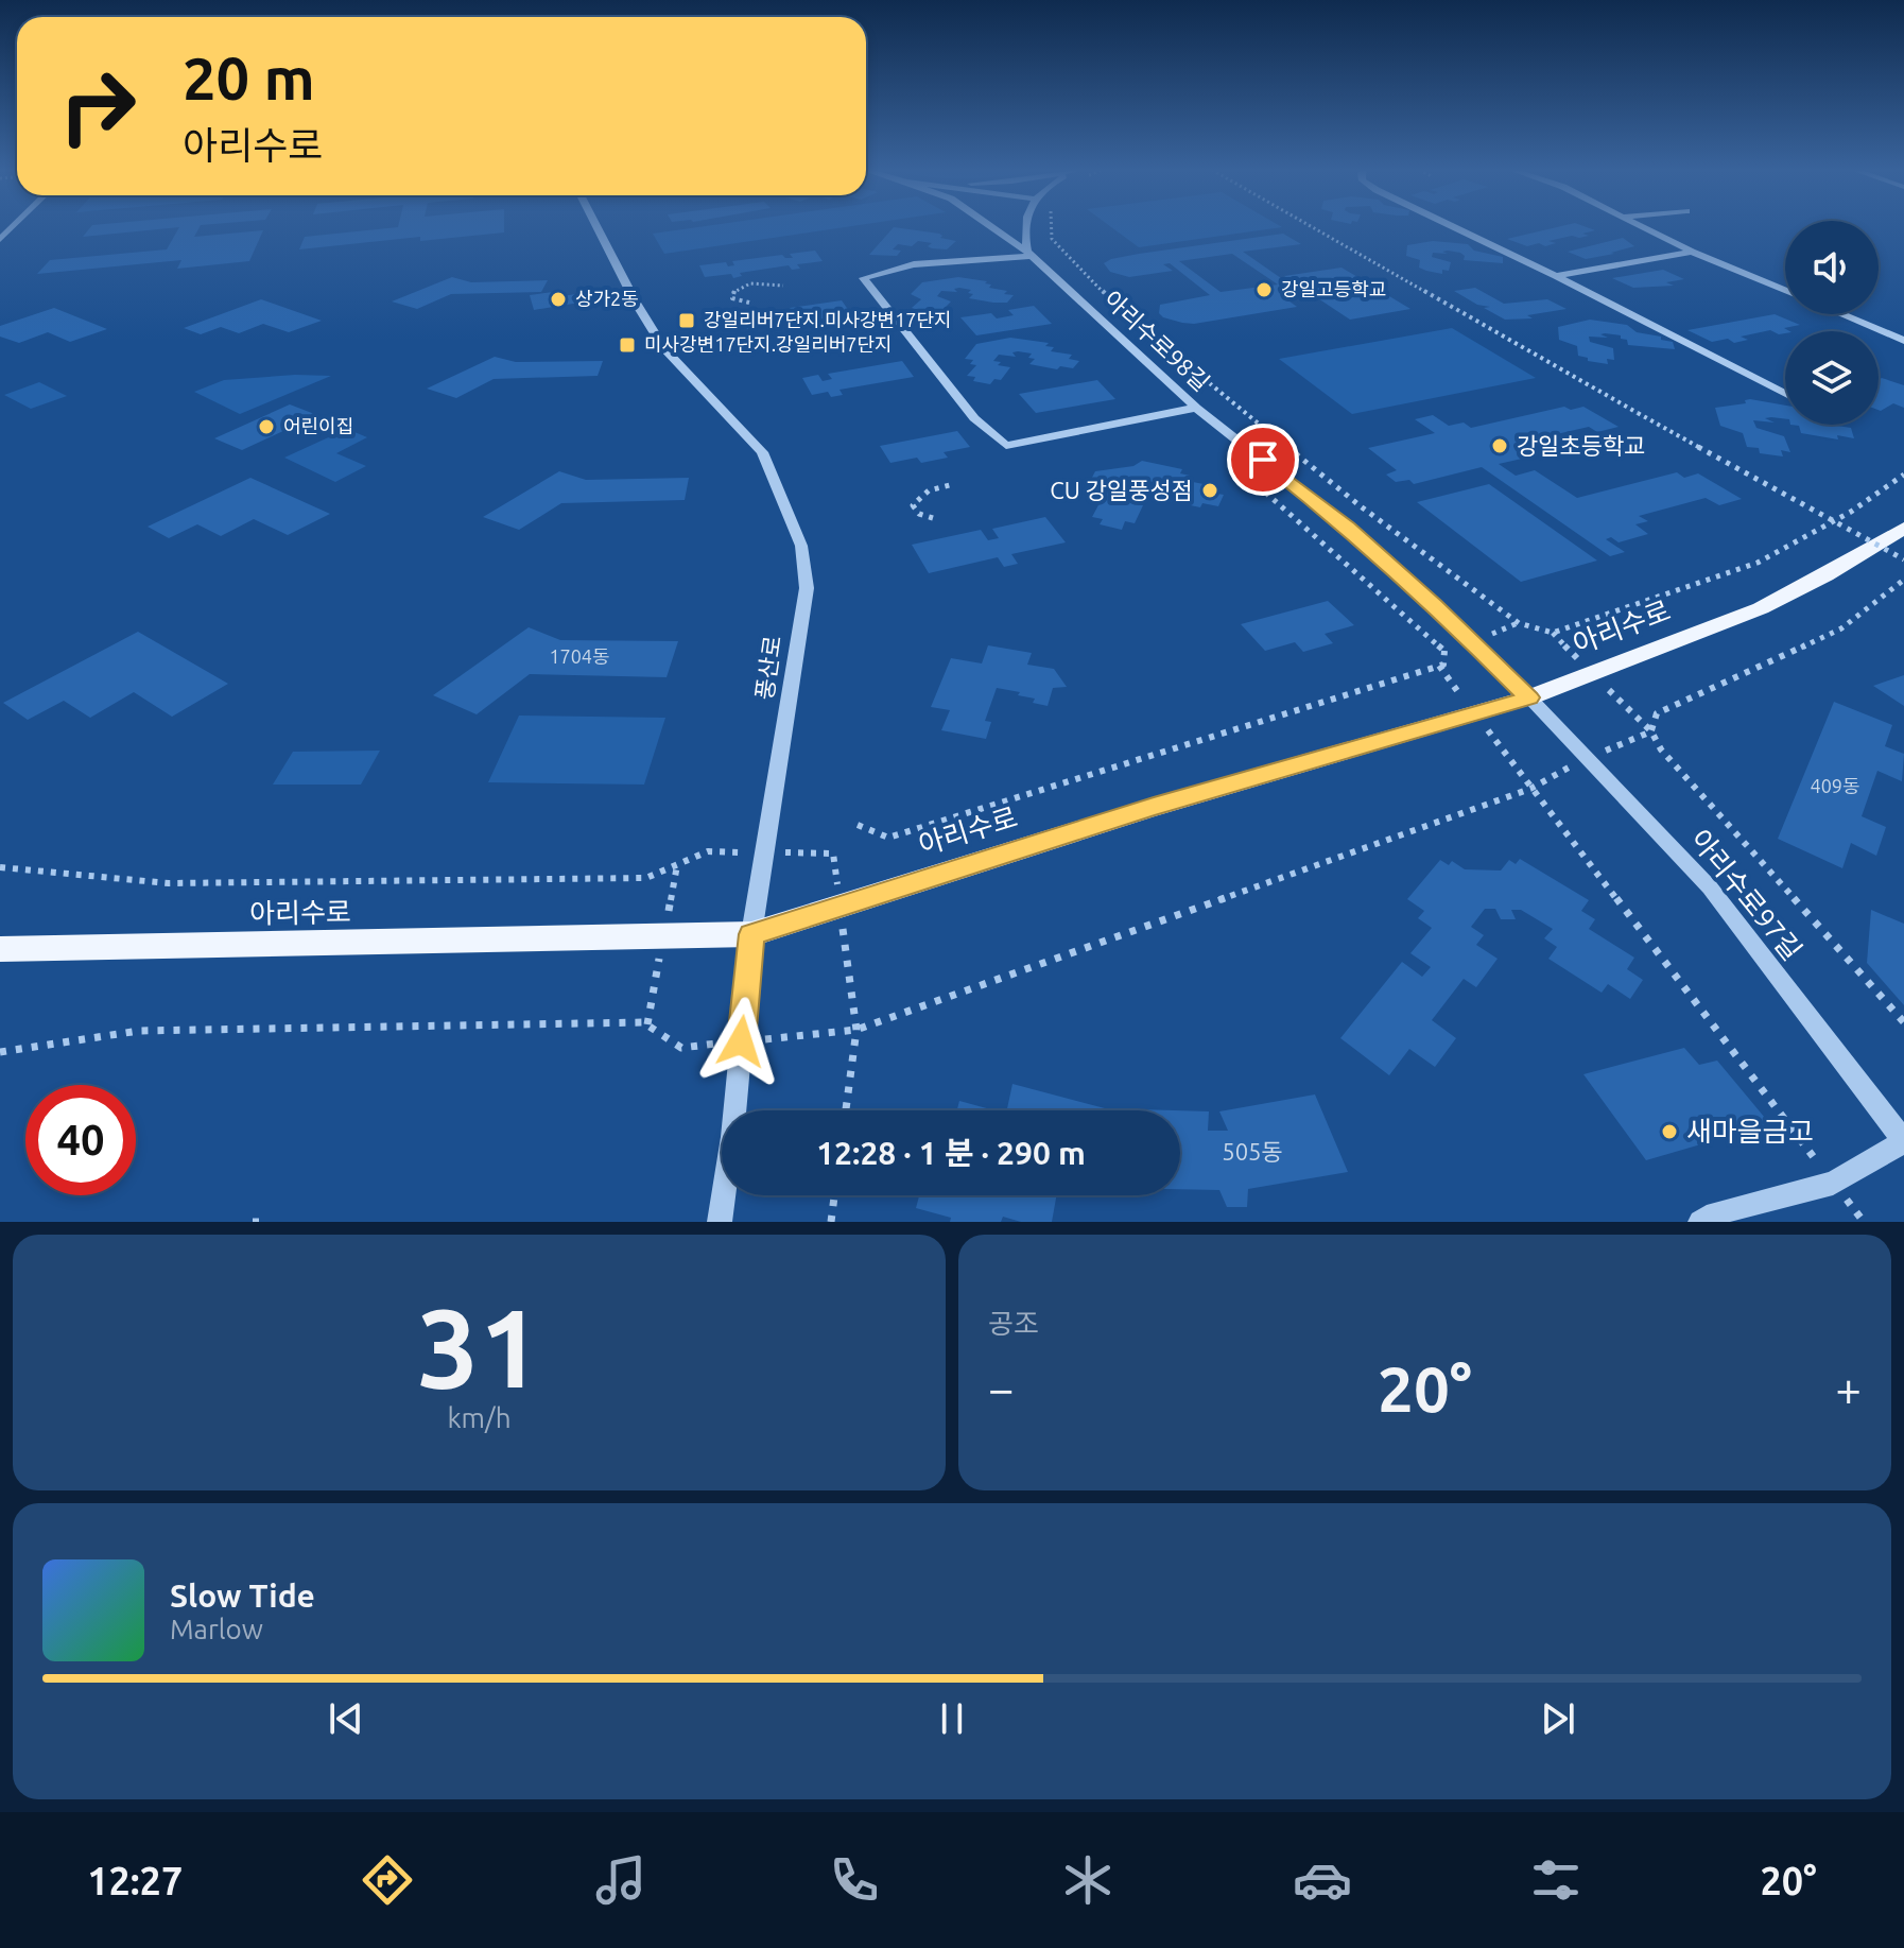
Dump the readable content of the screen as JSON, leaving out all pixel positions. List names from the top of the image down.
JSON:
{
  "streets": {
    "main road": ["아리수로"],
    "street": ["아리수로98길", "풍산로", "아리수로97길"]
  },
  "crossings": [
    ["아리수로98길", "아리수로"],
    ["아리수로98길", "아리수로97길"],
    ["아리수로", "풍산로"],
    ["아리수로", "아리수로97길"]
  ],
  "places": {
    "other": [
      "강일고등학교",
      "상가2동",
      "어린이집",
      "강일초등학교",
      "CU 강일풍성점",
      "새마을금고"
    ],
    "transit": ["강일리버7단지.미사강변17단지", "미사강변17단지.강일리버7단지"]
  },
  "house_numbers": ["1704동", "409동", "505동"],
  "page": {
    "turn": ["20 m", "아리수로"],
    "limit": "40",
    "trip": "12:28 · 1 분 · 290 m",
    "tile": [
      ["31", "km/h"],
      "공조"
    ],
    "heat": ["−", "20°", "+"],
    "song": ["Slow Tide", "Marlow"],
    "tabs": ["12:27", "20°"]
  }
}
